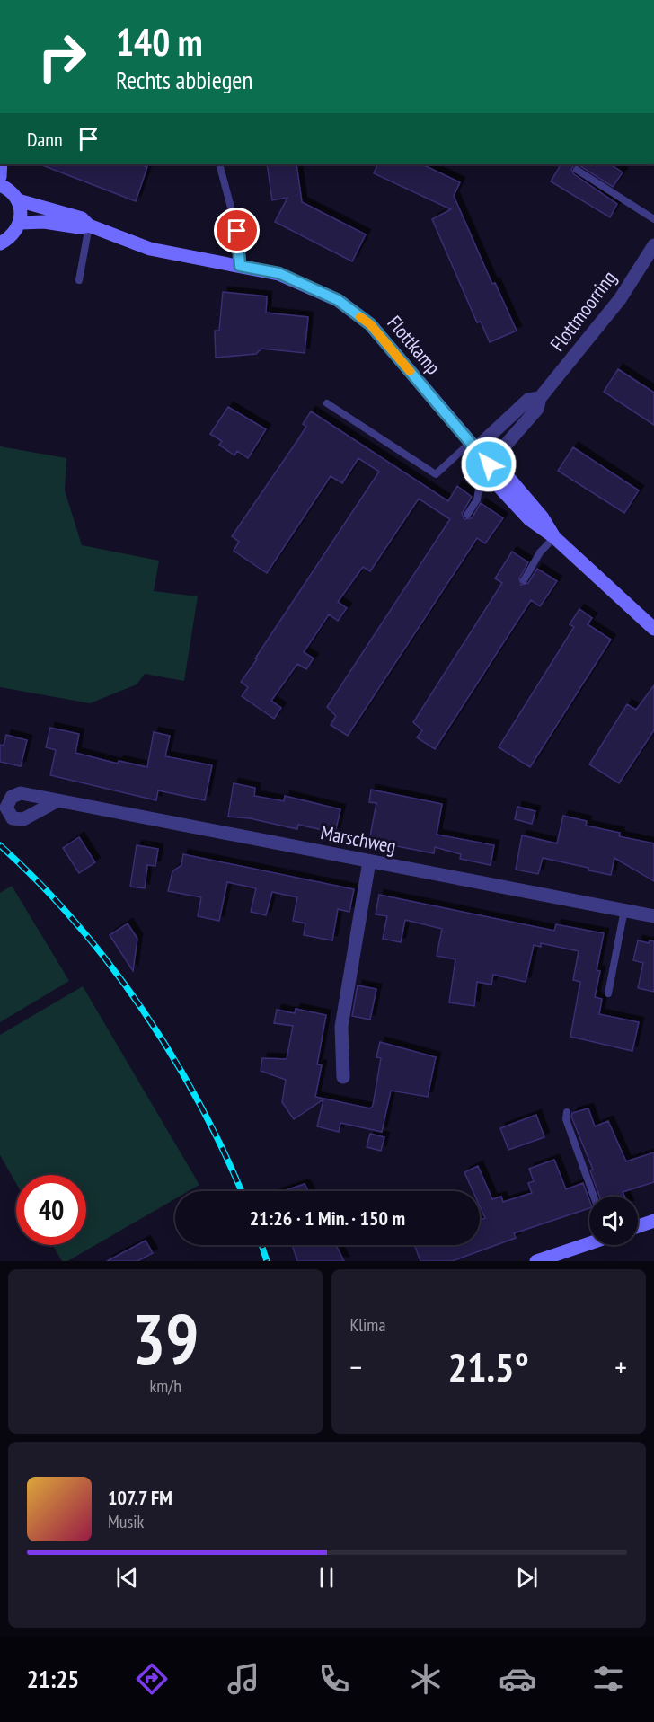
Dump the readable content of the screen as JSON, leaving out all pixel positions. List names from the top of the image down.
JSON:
{
  "streets": {
    "street": ["Flottmoorring", "Flottkamp", "Marschweg"]
  },
  "crossings": [
    ["Flottmoorring", "Flottkamp"]
  ],
  "page": {
    "turn": ["140 m", "Rechts abbiegen"],
    "then": "Dann",
    "limit": "40",
    "trip": "21:26 · 1 Min. · 150 m",
    "tile": [
      ["39", "km/h"],
      "Klima"
    ],
    "heat": ["−", "21.5°", "+"],
    "song": ["107.7 FM", "Musik"],
    "tabs": "21:25"
  }
}
